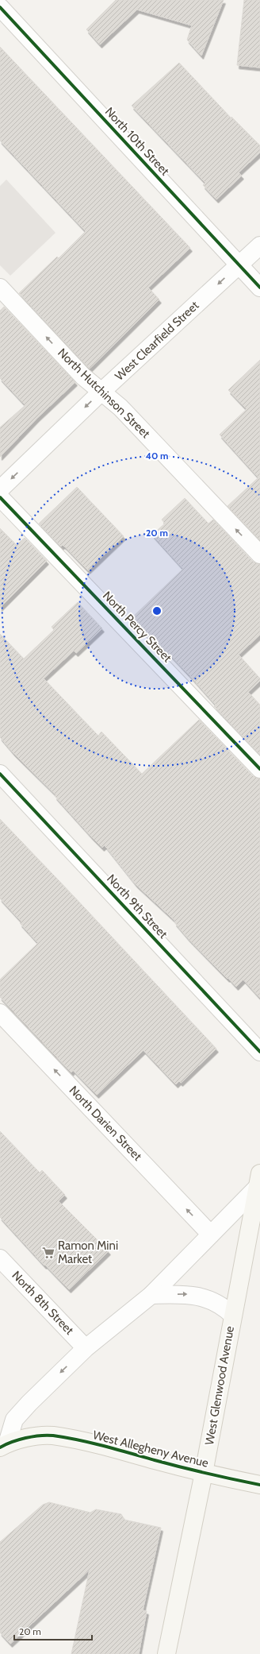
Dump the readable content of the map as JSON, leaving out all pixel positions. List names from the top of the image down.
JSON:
{
  "streets": {
    "main road": ["West Glenwood Avenue", "West Allegheny Avenue"],
    "street": [
      "North 10th Street",
      "West Clearfield Street",
      "North Hutchinson Street",
      "North Percy Street",
      "North 9th Street",
      "North Darien Street",
      "North 8th Street"
    ]
  },
  "crossings": [
    ["North 10th Street", "West Clearfield Street"],
    ["West Clearfield Street", "North Hutchinson Street"],
    ["North Darien Street", "West Allegheny Avenue"],
    ["North 8th Street", "West Allegheny Avenue"],
    ["West Glenwood Avenue", "West Allegheny Avenue"]
  ],
  "one_way": ["West Clearfield Street", "North Hutchinson Street", "North Darien Street"],
  "places": {
    "supermarket": ["Ramon Mini Market"]
  },
  "scale_bar": "20 m",
  "rings": ["40 m", "20 m"]
}
